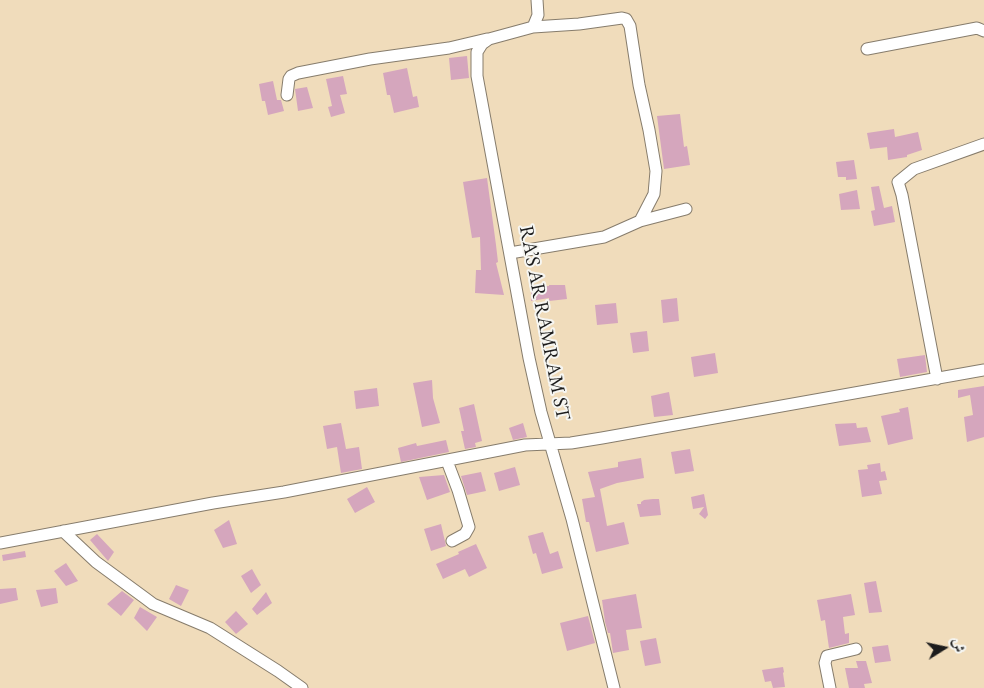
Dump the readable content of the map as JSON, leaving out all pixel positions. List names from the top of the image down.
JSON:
{
  "streets": {
    "street": ["RA’S AR RAMRAM ST"]
  },
  "north": "right"
}
